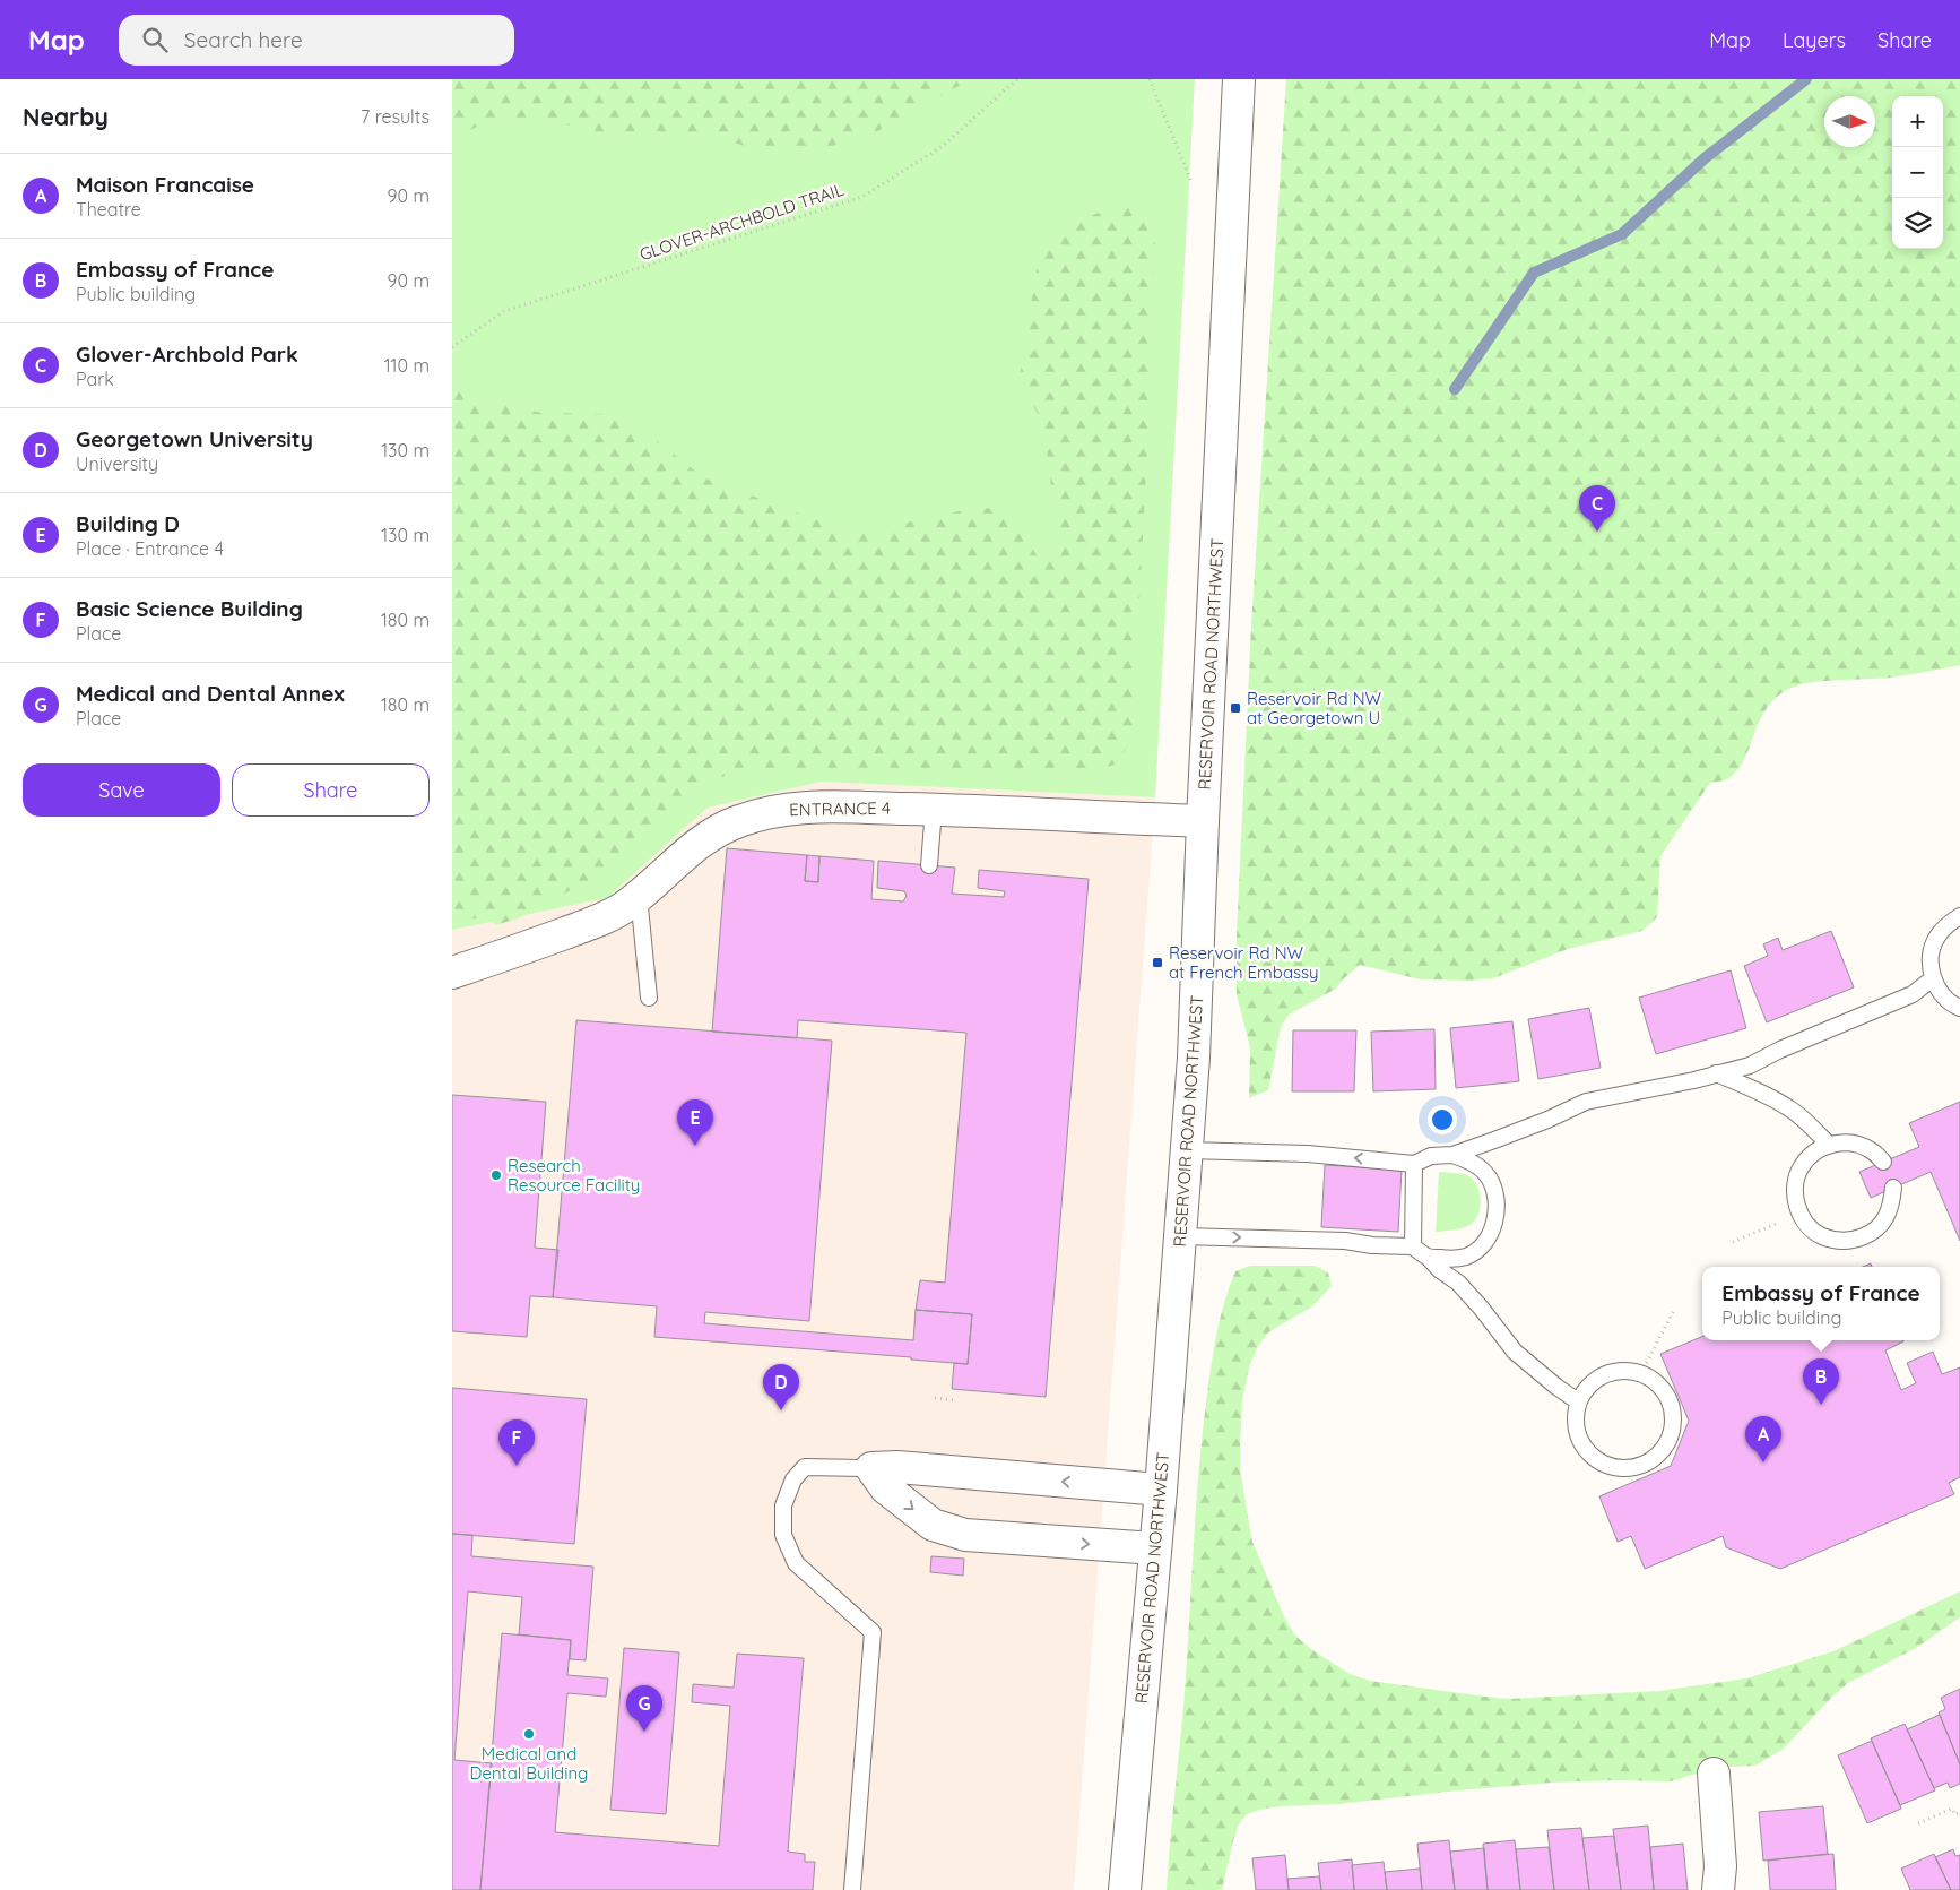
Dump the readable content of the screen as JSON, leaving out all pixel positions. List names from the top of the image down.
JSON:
{
  "streets": {
    "main road": ["RESERVOIR ROAD NORTHWEST", "ENTRANCE 4"],
    "path": ["GLOVER-ARCHBOLD TRAIL"]
  },
  "crossings": [
    ["RESERVOIR ROAD NORTHWEST", "ENTRANCE 4"]
  ],
  "places": {
    "transit": ["Reservoir Rd NW at Georgetown U", "Reservoir Rd NW at French Embassy"],
    "other": ["Research Resource Facility", "Medical and Dental Building"]
  },
  "north": "right",
  "page": {
    "header": "Map",
    "search": "Search here",
    "nav": ["Map", "Layers", "Share"],
    "heading": ["Nearby", "7 results"],
    "map_buttons": ["+", "−"],
    "list": [
      {
        "mark": "A",
        "name": "Maison Francaise",
        "note": "Theatre",
        "value": "90 m"
      },
      {
        "mark": "B",
        "name": "Embassy of France",
        "note": "Public building",
        "value": "90 m"
      },
      {
        "mark": "C",
        "name": "Glover-Archbold Park",
        "note": "Park",
        "value": "110 m"
      },
      {
        "mark": "D",
        "name": "Georgetown University",
        "note": "University",
        "value": "130 m"
      },
      {
        "mark": "E",
        "name": "Building D",
        "note": "Place · Entrance 4",
        "value": "130 m"
      },
      {
        "mark": "F",
        "name": "Basic Science Building",
        "note": "Place",
        "value": "180 m"
      },
      {
        "mark": "G",
        "name": "Medical and Dental Annex",
        "note": "Place",
        "value": "180 m"
      }
    ],
    "pins": [
      "C",
      "E",
      "B",
      "D",
      "A",
      "F",
      "G"
    ],
    "buttons": ["Save", "Share"],
    "popup": ["Embassy of France", "Public building"]
  }
}
